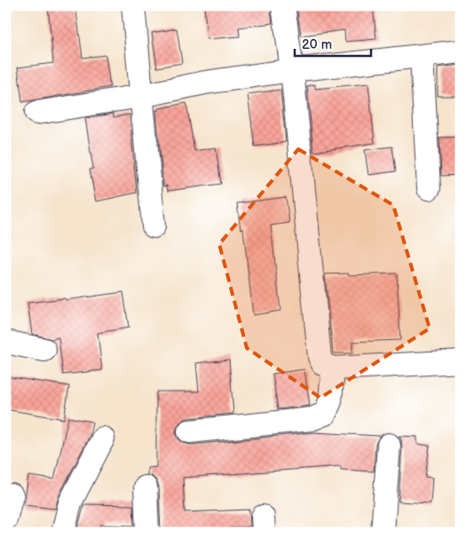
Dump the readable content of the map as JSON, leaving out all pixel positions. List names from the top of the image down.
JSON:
{
  "scale_bar": "20 m"
}
